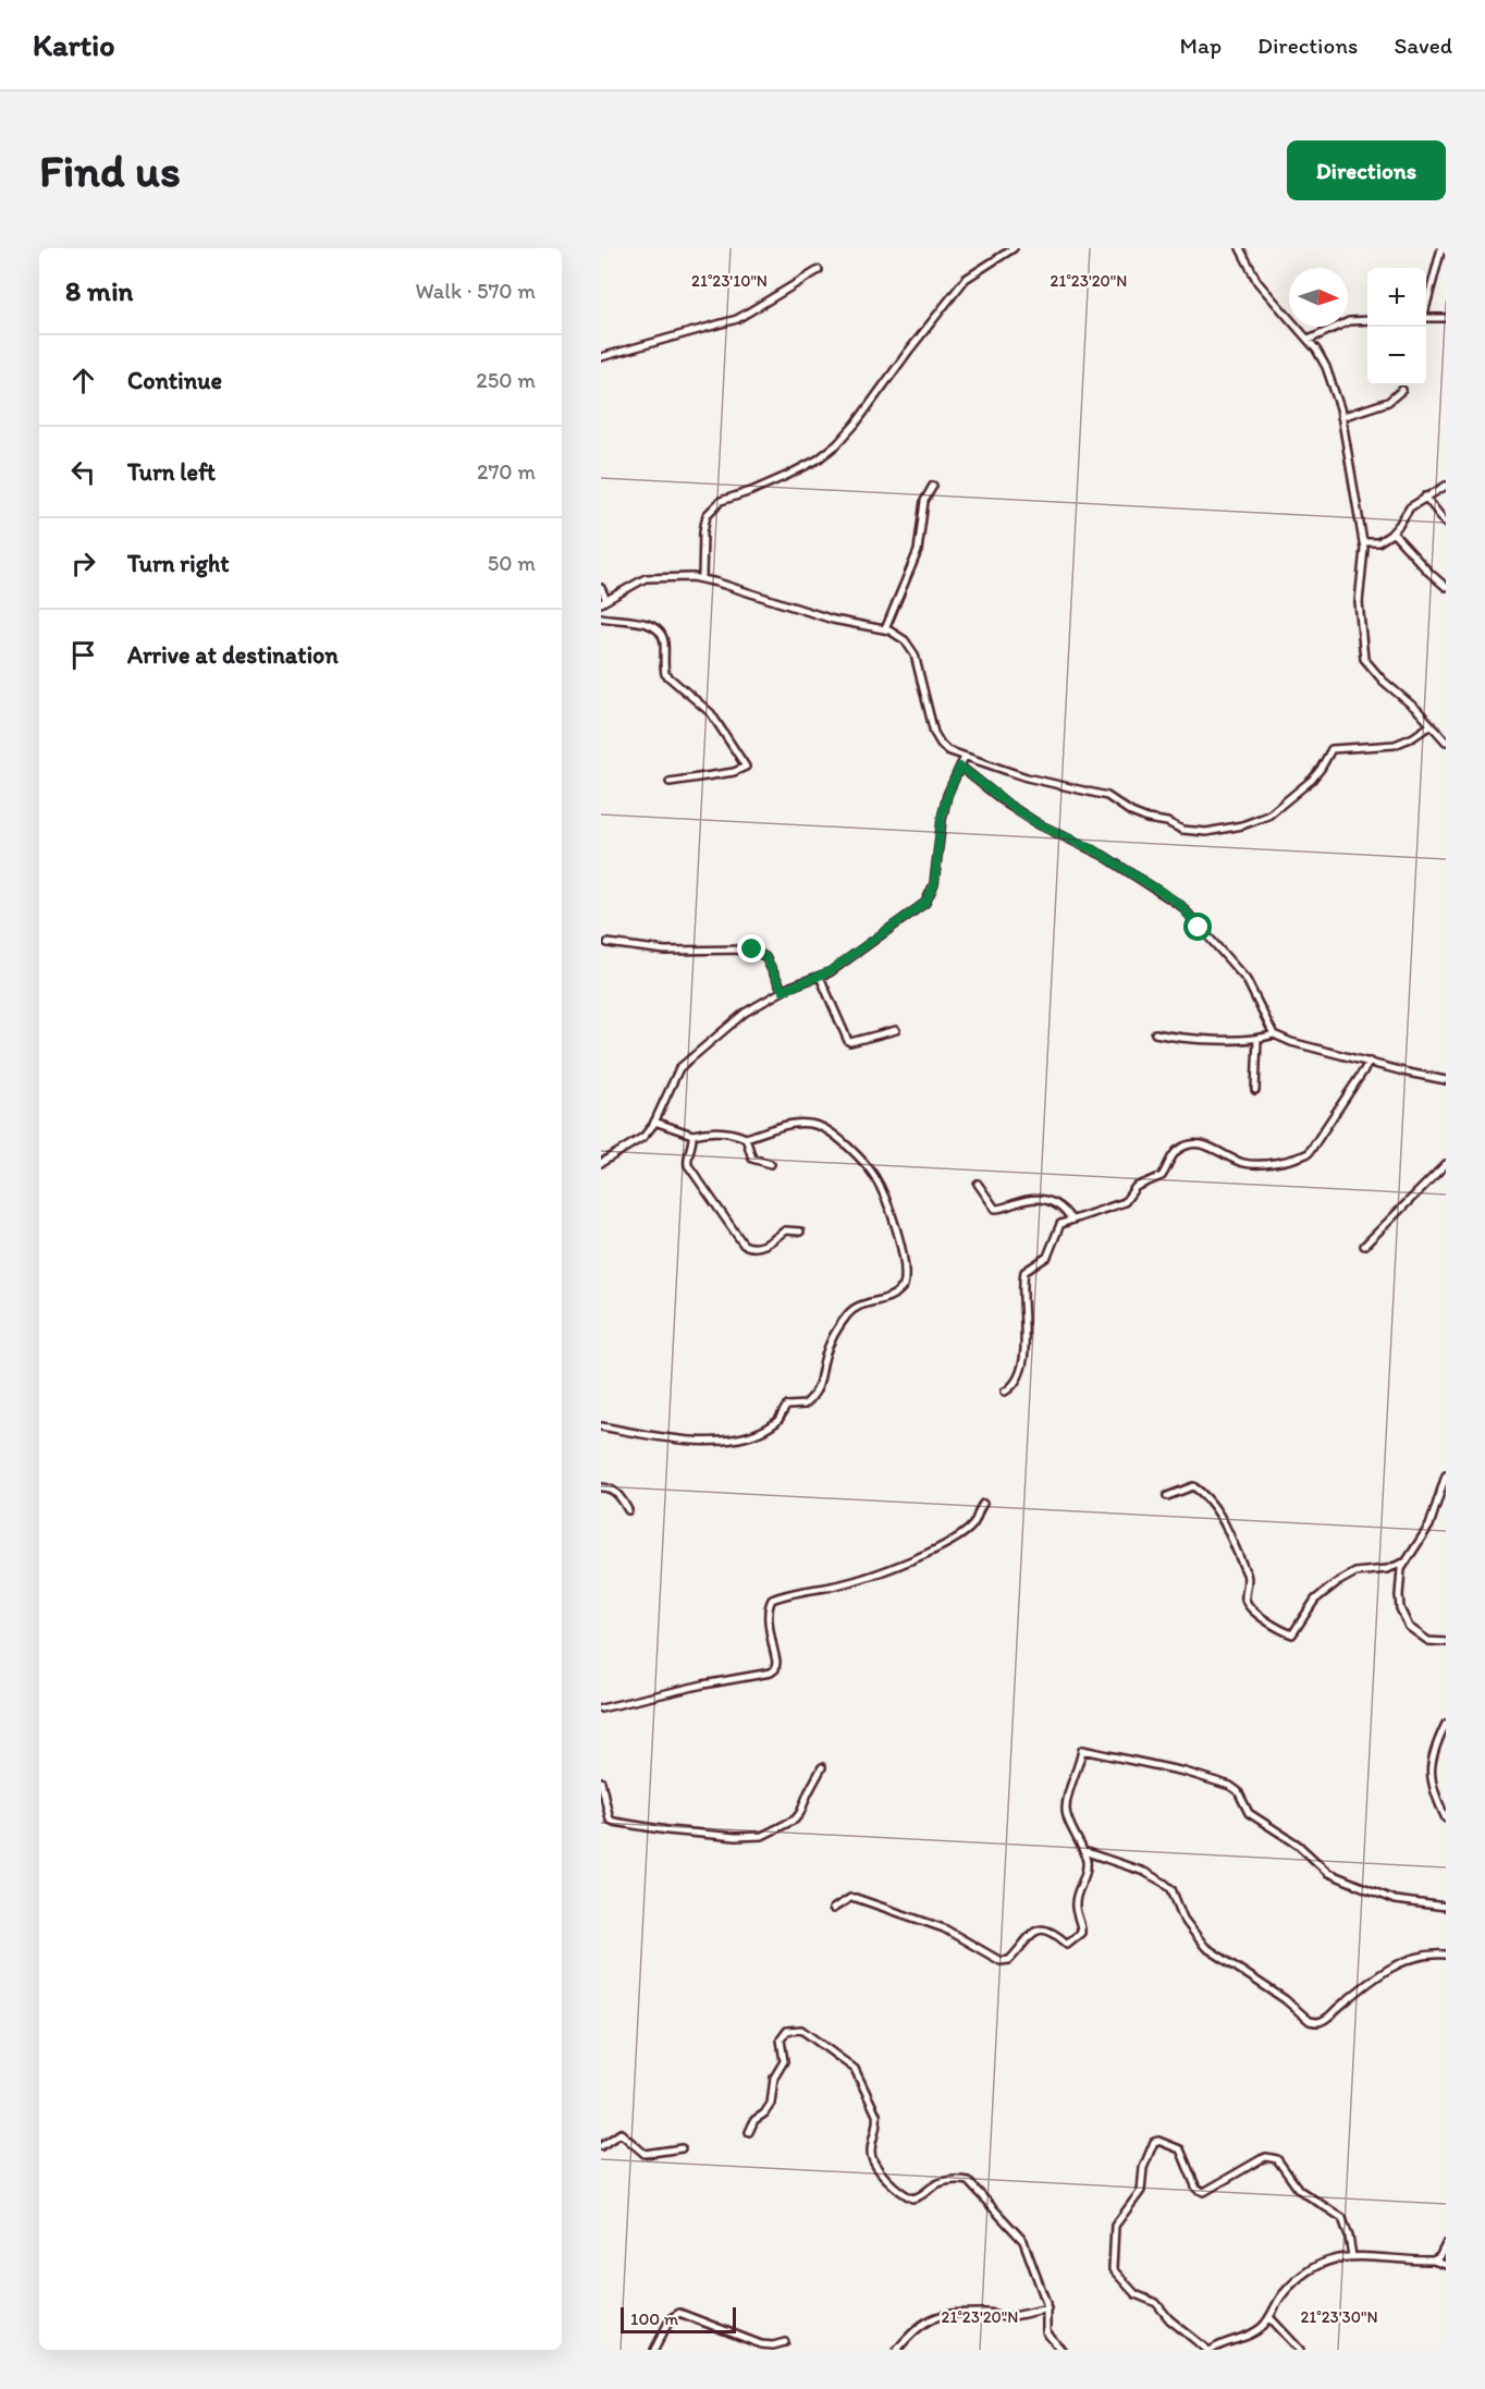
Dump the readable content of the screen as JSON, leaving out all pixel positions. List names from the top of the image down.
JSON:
{
  "scale_bar": "100 m",
  "north": "right",
  "page": {
    "header": "Kartio",
    "nav": ["Map", "Directions", "Saved"],
    "buttons": "Directions",
    "title": "Find us",
    "heading": ["8 min", "Walk · 570 m"],
    "map_buttons": ["+", "−"],
    "list": [
      ["Continue", "250 m"],
      ["Turn left", "270 m"],
      ["Turn right", "50 m"],
      "Arrive at destination"
    ],
    "scale": "100 m"
  },
  "coordinates": ["21°23'10\"N", "21°23'20\"N", "21°23'30\"N"]
}
